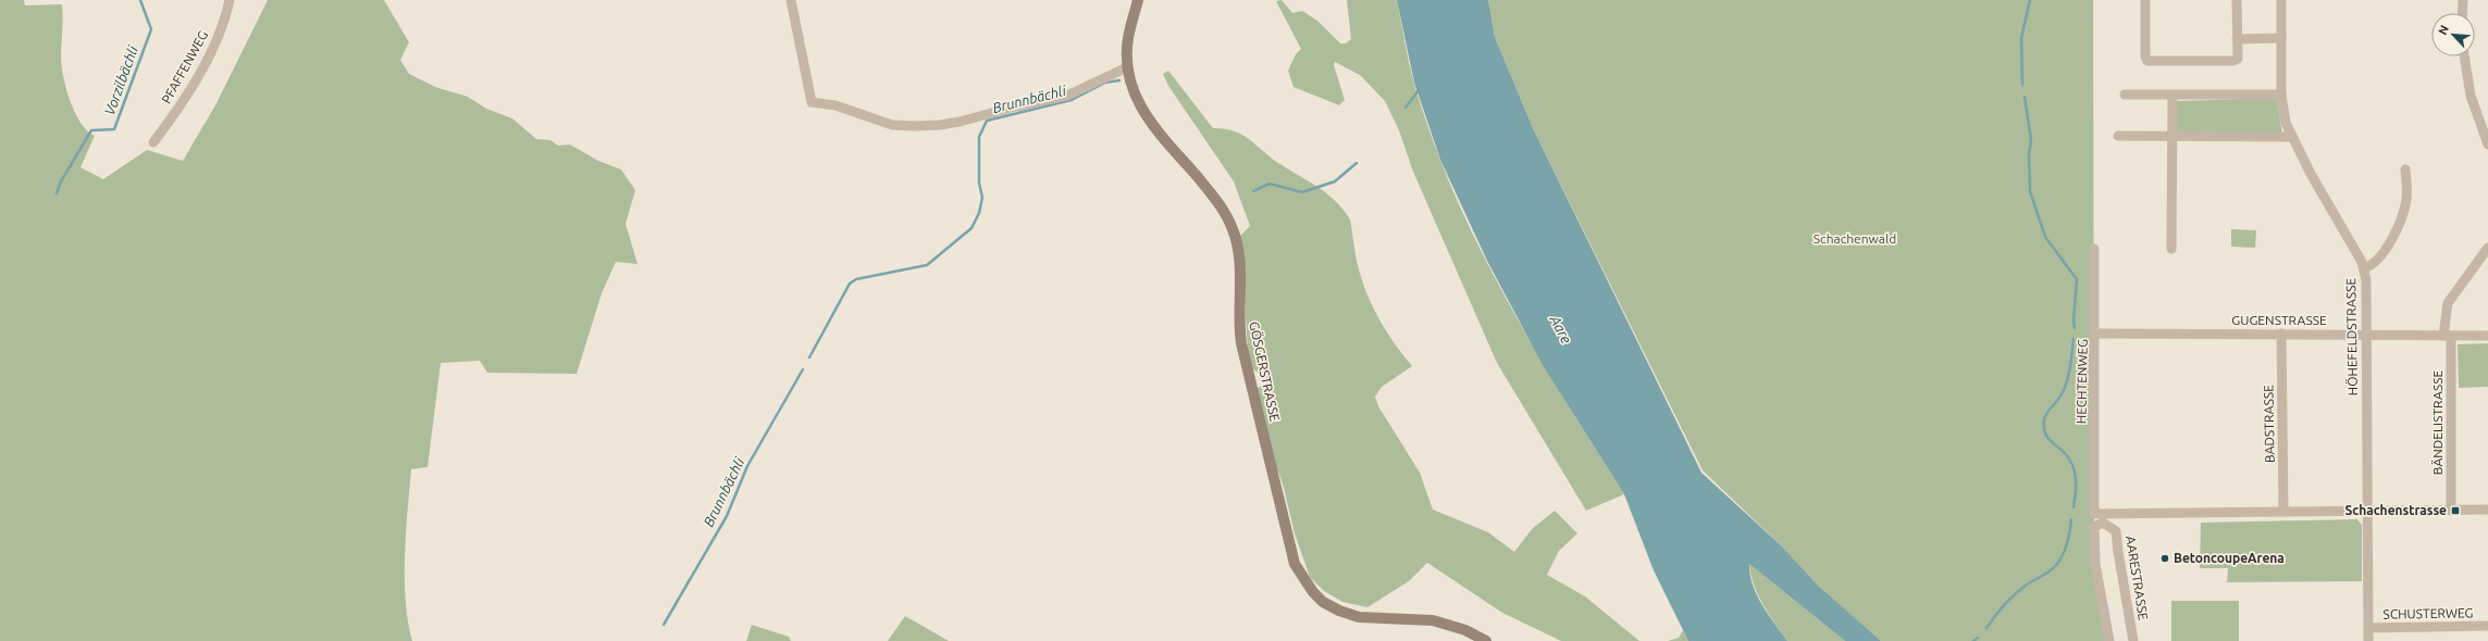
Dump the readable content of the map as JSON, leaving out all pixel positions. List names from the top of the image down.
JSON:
{
  "streets": {
    "main road": ["GÖSGERSTRASSE"],
    "street": [
      "PFAFFENWEG",
      "GUGENSTRASSE",
      "HÖHEFELDSTRASSE",
      "HECHTENWEG",
      "BÄNDELISTRASSE",
      "BADSTRASSE",
      "AARESTRASSE",
      "SCHUSTERWEG"
    ]
  },
  "crossings": [
    ["GUGENSTRASSE", "HÖHEFELDSTRASSE"],
    ["GUGENSTRASSE", "HECHTENWEG"],
    ["GUGENSTRASSE", "BÄNDELISTRASSE"],
    ["GUGENSTRASSE", "BADSTRASSE"],
    ["HÖHEFELDSTRASSE", "SCHUSTERWEG"],
    ["HECHTENWEG", "BADSTRASSE"]
  ],
  "water": ["Vorzilbächli", "Brunnbächli", "Aare"],
  "parks": ["Schachenwald"],
  "places": {
    "transit": ["Schachenstrasse"],
    "other": ["BetoncoupeArena"]
  },
  "north": "top left"
}
